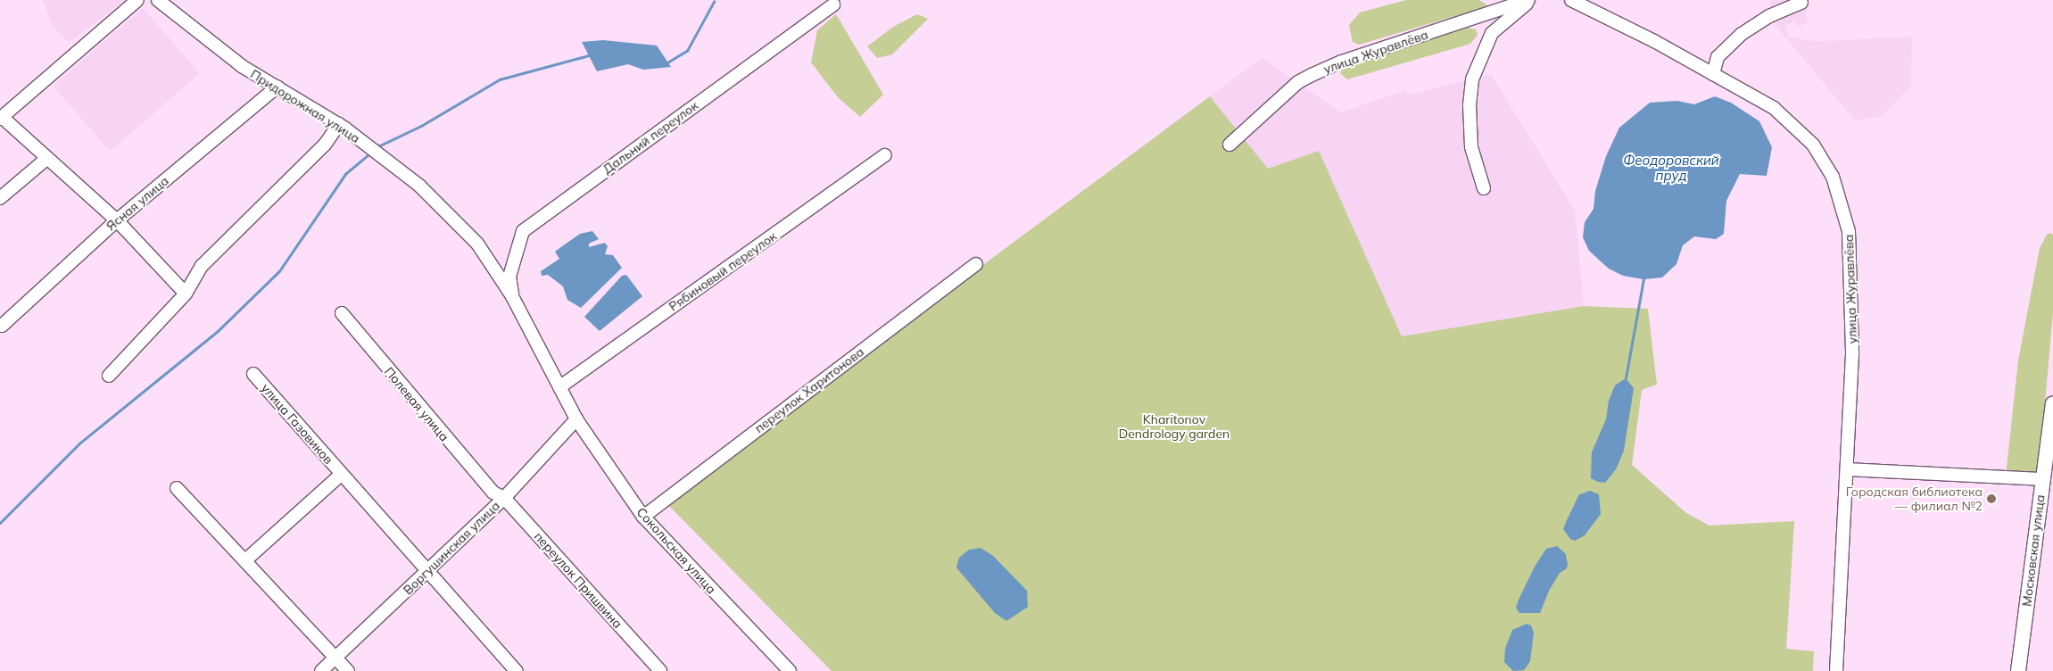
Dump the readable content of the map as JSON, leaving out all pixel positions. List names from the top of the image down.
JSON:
{
  "streets": {
    "main road": ["Московская улица"],
    "street": [
      "улица Журавлёва",
      "Придорожная улица",
      "Дальний переулок",
      "Ясная улица",
      "Рябиновый переулок",
      "переулок Харитонова",
      "Полевая улица",
      "улица Газовиков",
      "Воргушинская улица",
      "Сокольская улица",
      "переулок Пришвина"
    ]
  },
  "crossings": [
    ["Придорожная улица", "Дальний переулок"],
    ["Придорожная улица", "Ясная улица"],
    ["Придорожная улица", "Рябиновый переулок"],
    ["Придорожная улица", "Воргушинская улица"],
    ["Придорожная улица", "Сокольская улица"],
    ["переулок Харитонова", "Сокольская улица"],
    ["Полевая улица", "Воргушинская улица"],
    ["Полевая улица", "переулок Пришвина"],
    ["улица Газовиков", "Воргушинская улица"],
    ["Воргушинская улица", "Сокольская улица"],
    ["Воргушинская улица", "переулок Пришвина"]
  ],
  "water": ["Феодоровский пруд"],
  "parks": ["Kharitonov Dendrology garden"],
  "places": ["Городская библиотека — филиал №2"]
}
